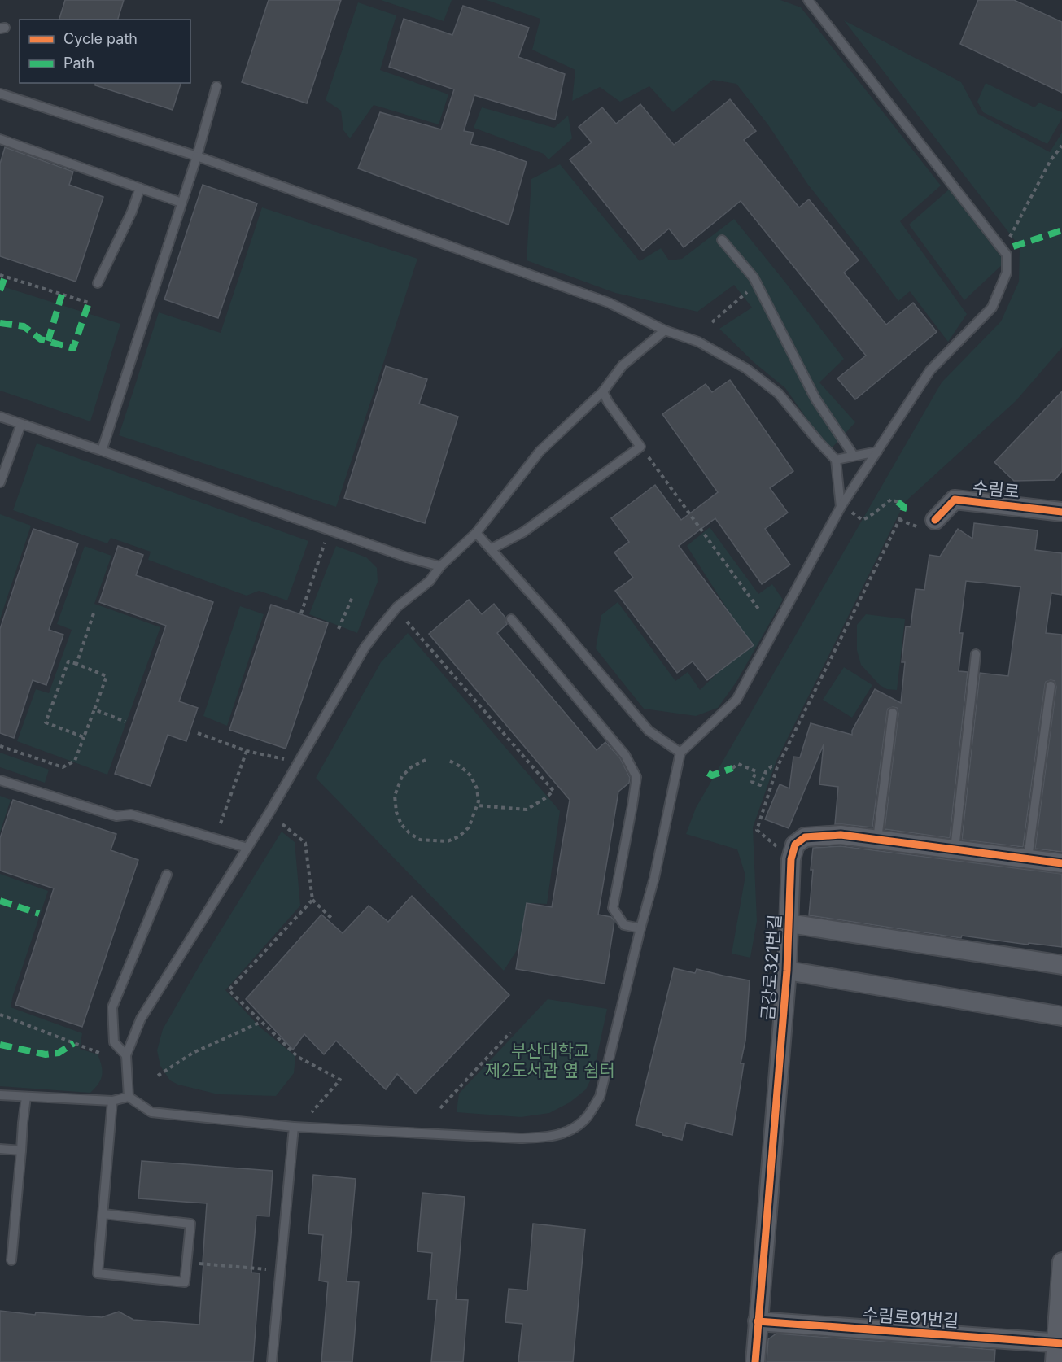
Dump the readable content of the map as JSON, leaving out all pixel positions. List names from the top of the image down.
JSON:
{
  "streets": {
    "street": ["수림로", "금강로321번길", "수림로91번길"]
  },
  "crossings": [
    ["금강로321번길", "수림로91번길"]
  ],
  "parks": ["부산대학교 제2도서관 옆 쉼터"],
  "legend": ["Cycle path", "Path"]
}
